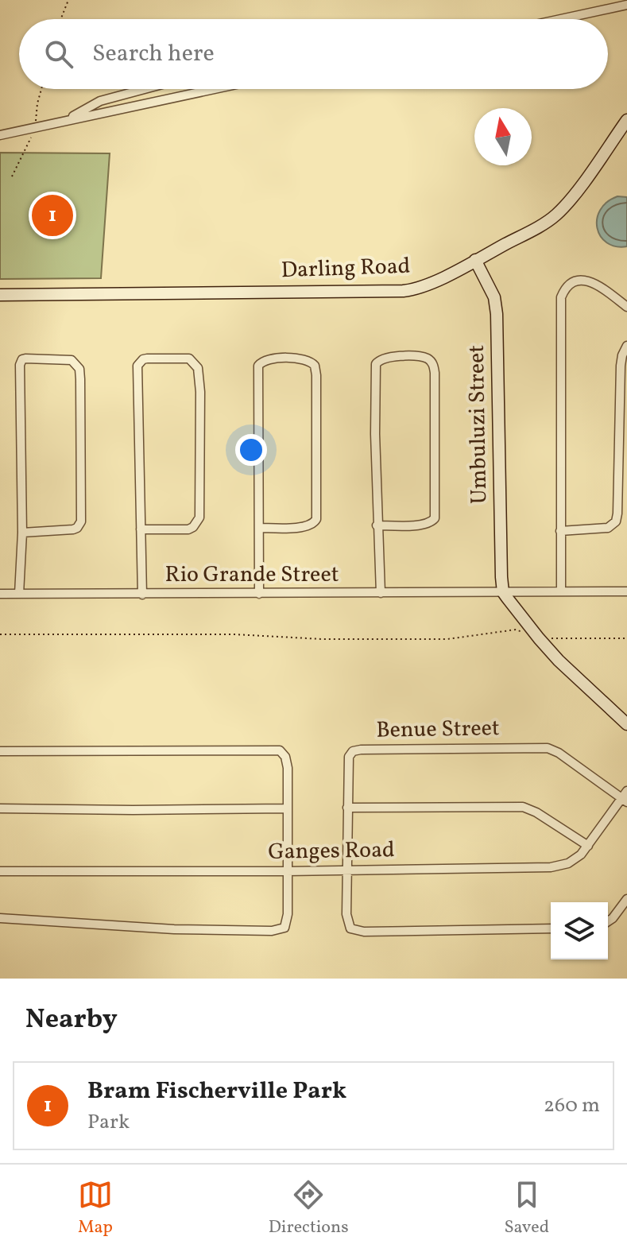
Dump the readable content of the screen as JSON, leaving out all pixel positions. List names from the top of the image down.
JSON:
{
  "streets": {
    "street": [
      "Darling Road",
      "Umbuluzi Street",
      "Rio Grande Street",
      "Benue Street",
      "Ganges Road"
    ]
  },
  "crossings": [
    ["Darling Road", "Umbuluzi Street"],
    ["Umbuluzi Street", "Rio Grande Street"],
    ["Benue Street", "Ganges Road"]
  ],
  "north": "top",
  "page": {
    "search": "Search here",
    "pins": "1",
    "heading": "Nearby",
    "list": [
      {
        "mark": "1",
        "name": "Bram Fischerville Park",
        "note": "Park",
        "value": "260 m"
      }
    ],
    "nav": ["Map", "Directions", "Saved"]
  }
}
